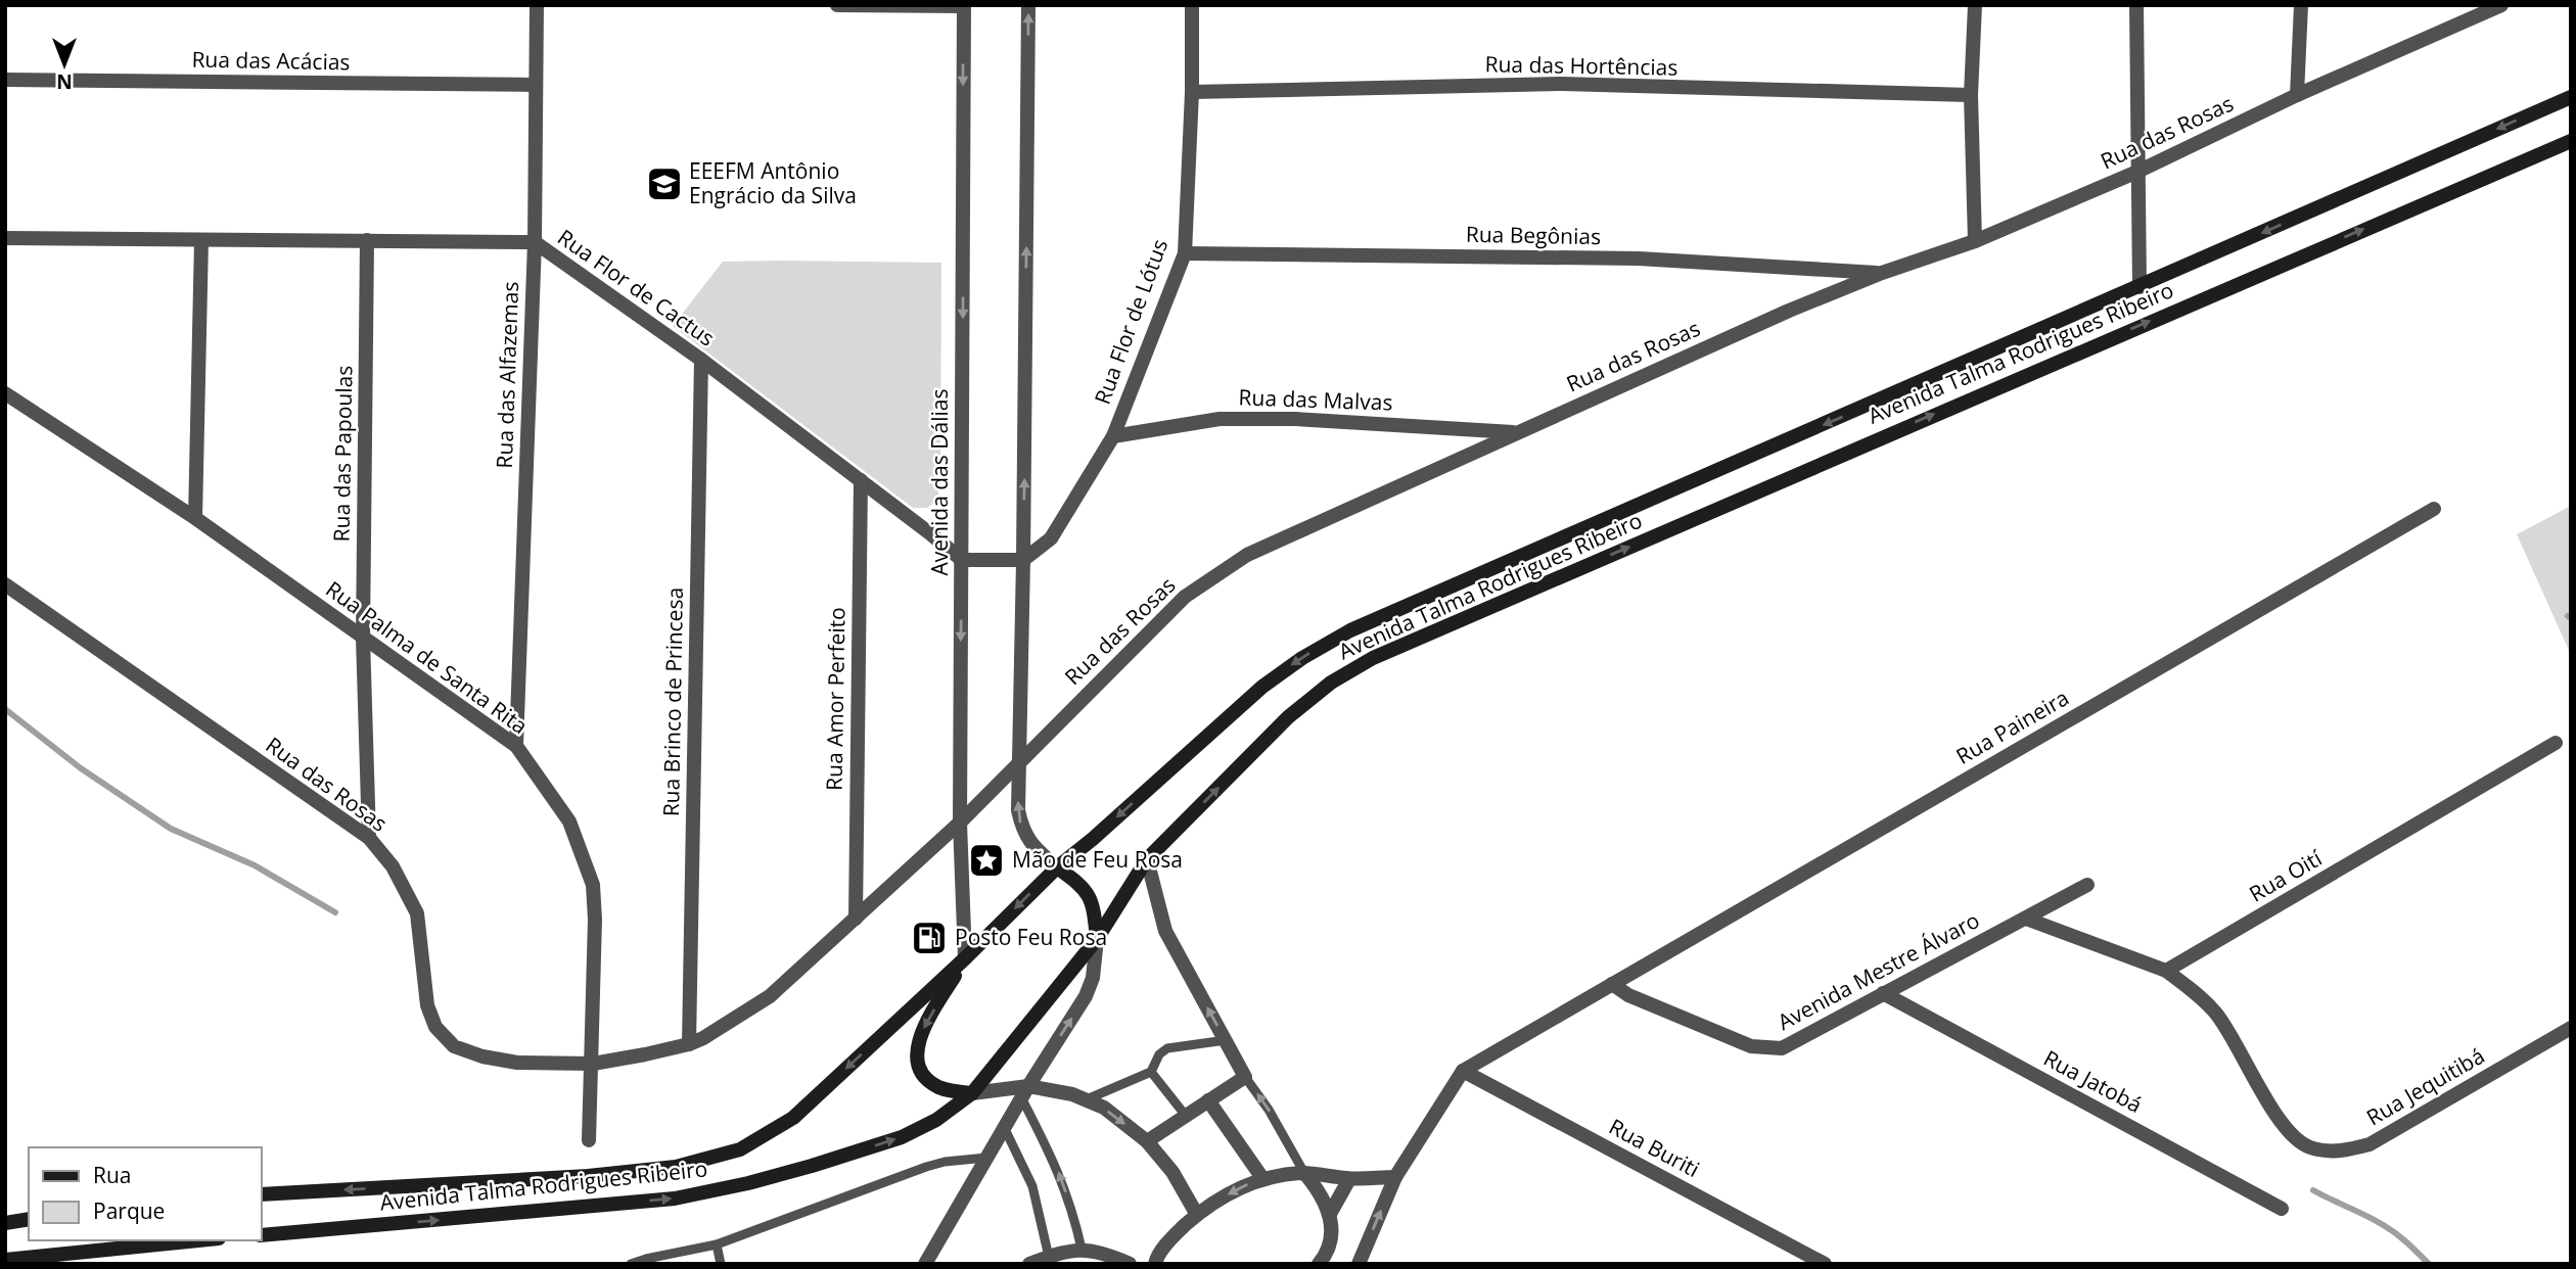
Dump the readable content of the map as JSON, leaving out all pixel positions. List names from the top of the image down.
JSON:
{
  "streets": {
    "main road": ["Avenida Talma Rodrigues Ribeiro"],
    "street": [
      "Rua das Acácias",
      "Rua das Hortências",
      "Rua das Rosas",
      "Rua Begônias",
      "Rua Flor de Cactus",
      "Rua Flor de Lótus",
      "Rua das Alfazemas",
      "Rua das Malvas",
      "Rua das Papoulas",
      "Avenida das Dálias",
      "Rua Palma de Santa Rita",
      "Rua Amor Perfeito",
      "Rua Brinco de Princesa",
      "Rua Paineira",
      "Rua Oití",
      "Avenida Mestre Álvaro",
      "Rua Jatobá",
      "Rua Jequitibá",
      "Rua Buriti"
    ]
  },
  "crossings": [
    ["Rua das Acácias", "Rua das Alfazemas"],
    ["Rua das Hortências", "Rua Flor de Lótus"],
    ["Rua das Rosas", "Rua Begônias"],
    ["Rua das Rosas", "Rua das Malvas"],
    ["Rua das Rosas", "Rua das Papoulas"],
    ["Rua das Rosas", "Avenida das Dálias"],
    ["Rua das Rosas", "Rua Palma de Santa Rita"],
    ["Rua das Rosas", "Rua Amor Perfeito"],
    ["Rua das Rosas", "Rua Brinco de Princesa"],
    ["Rua Begônias", "Rua Flor de Lótus"],
    ["Rua Flor de Cactus", "Rua das Alfazemas"],
    ["Rua Flor de Cactus", "Rua das Papoulas"],
    ["Rua Flor de Cactus", "Avenida das Dálias"],
    ["Rua Flor de Cactus", "Rua Amor Perfeito"],
    ["Rua Flor de Cactus", "Rua Brinco de Princesa"],
    ["Rua Flor de Lótus", "Rua das Malvas"],
    ["Avenida Talma Rodrigues Ribeiro", "Avenida das Dálias"],
    ["Rua das Alfazemas", "Rua Palma de Santa Rita"],
    ["Rua das Papoulas", "Rua Palma de Santa Rita"],
    ["Rua Paineira", "Avenida Mestre Álvaro"],
    ["Rua Oití", "Rua Jequitibá"],
    ["Avenida Mestre Álvaro", "Rua Jatobá"]
  ],
  "places": {
    "school or university": ["EEEFM Antônio Engrácio da Silva"],
    "place": ["Mão de Feu Rosa"],
    "fuel station": ["Posto Feu Rosa"]
  },
  "legend": ["Rua", "Parque"],
  "north": "bottom"
}
